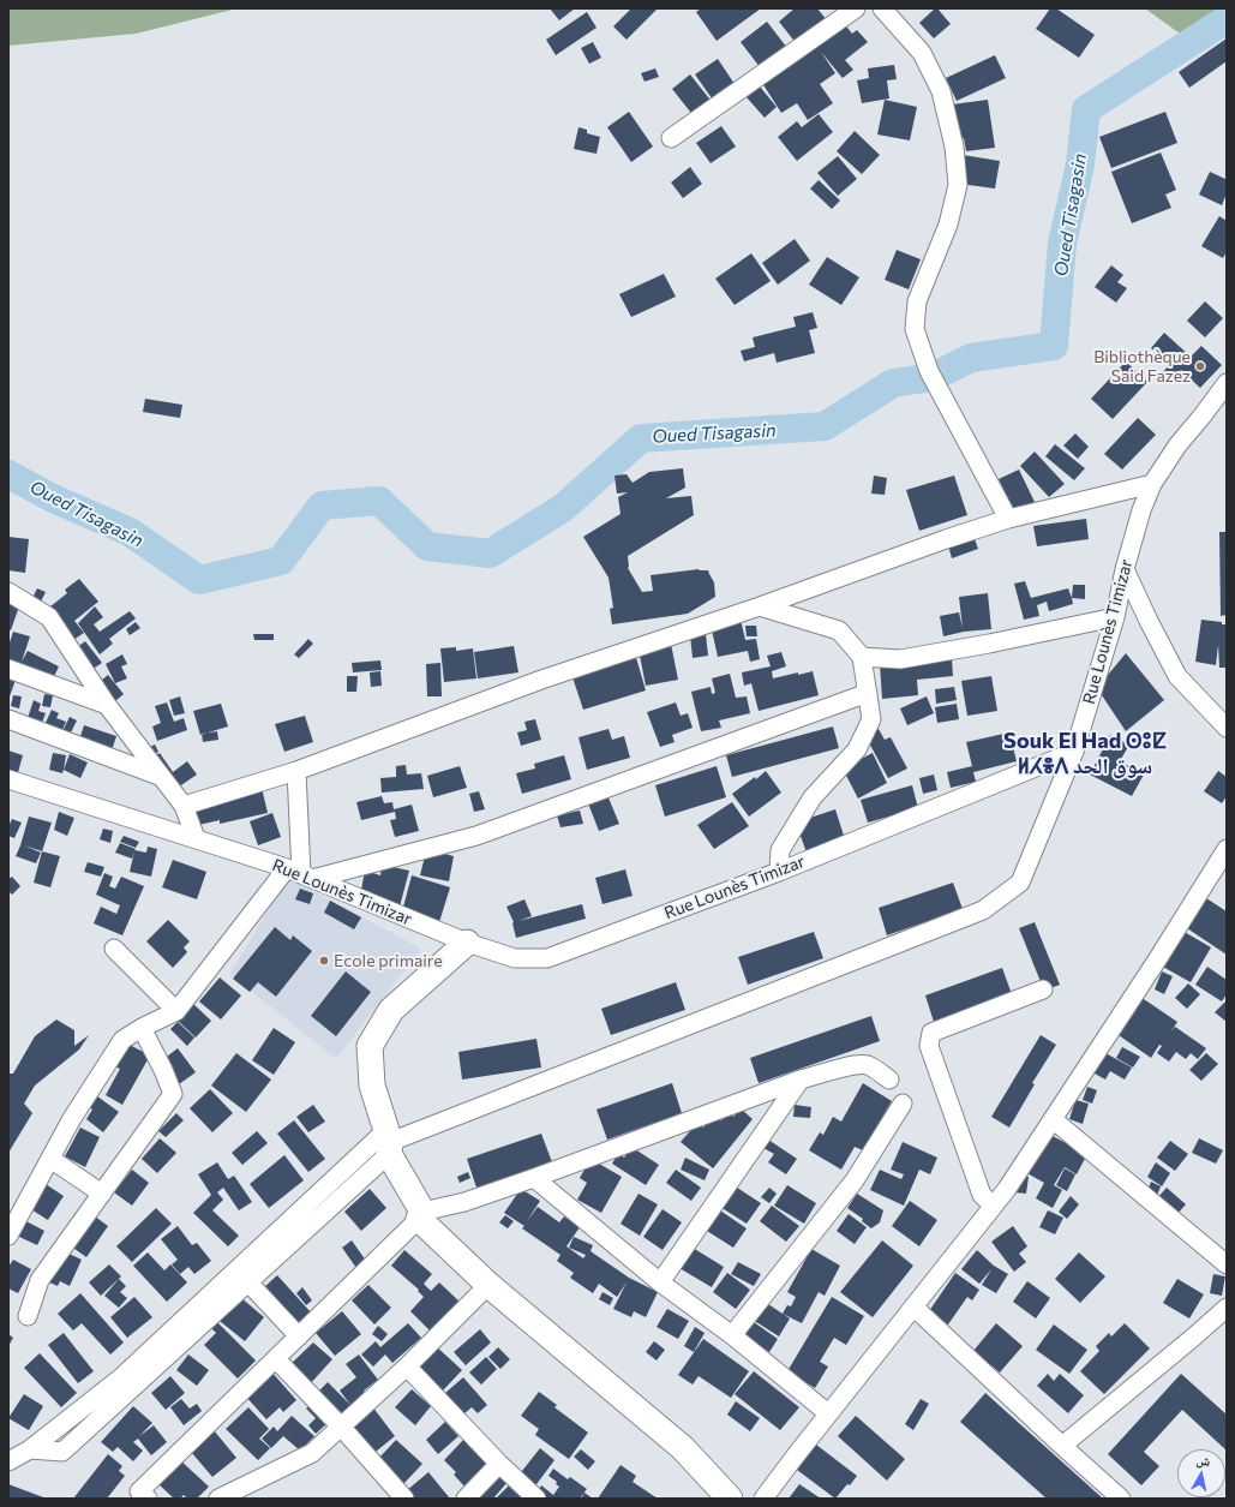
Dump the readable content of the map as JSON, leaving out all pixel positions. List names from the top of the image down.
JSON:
{
  "streets": {
    "street": ["Rue Lounès Timizar"]
  },
  "districts": ["Souk El Had ⵙⵓⵇ ⵍⵃⴻⴷ سوق الحد"],
  "water": ["Oued Tisagasin"],
  "places": ["Bibliothèque Said Fazez", "Ecole primaire"],
  "north": "top"
}
